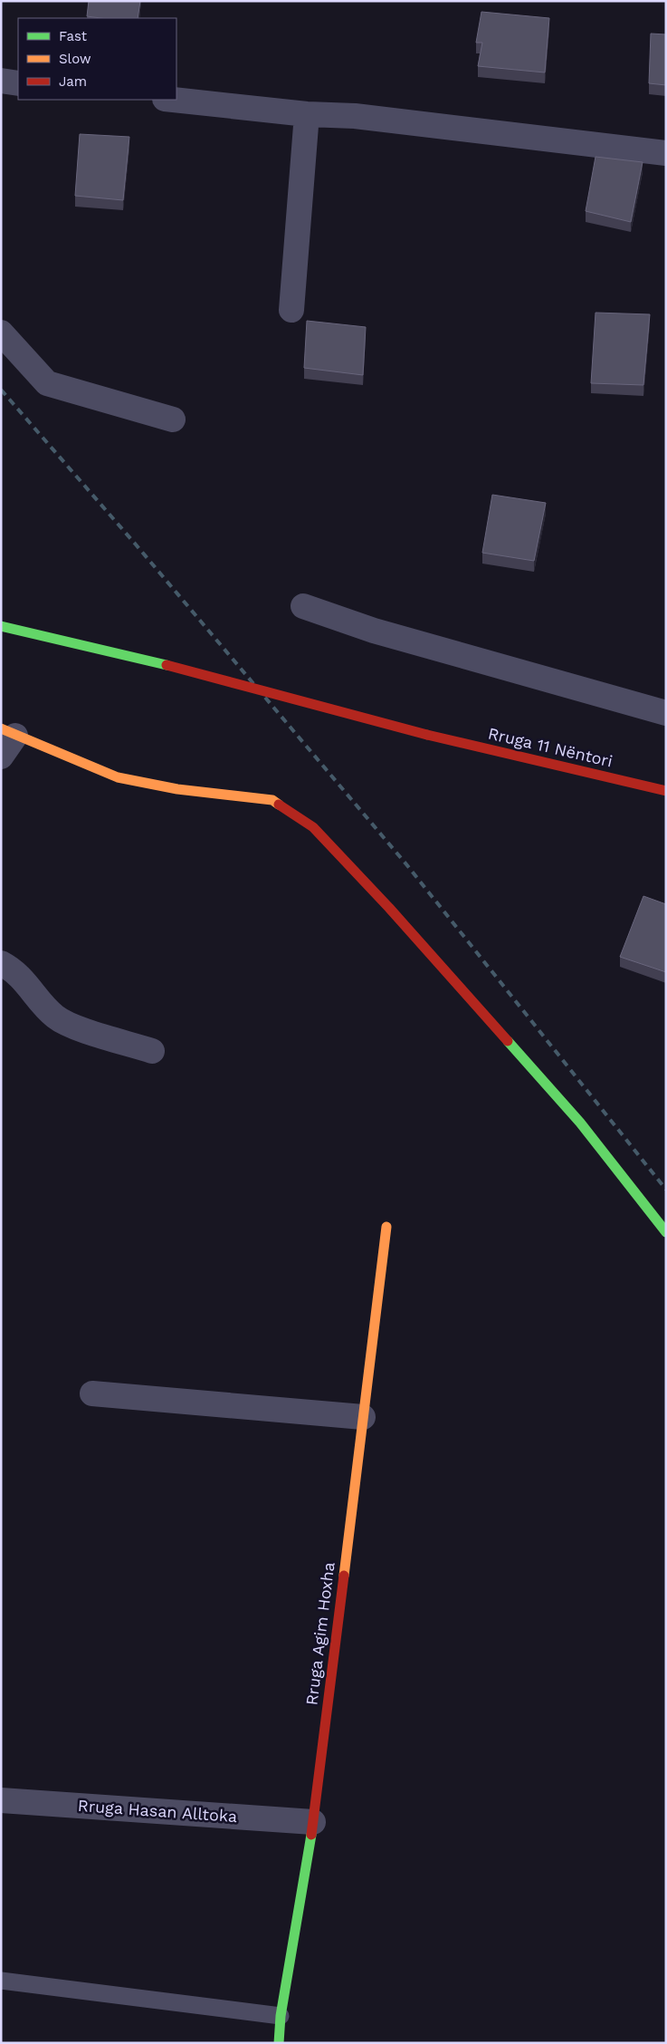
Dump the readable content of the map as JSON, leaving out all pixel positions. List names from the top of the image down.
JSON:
{
  "streets": {
    "street": ["Rruga 11 Nëntori", "Rruga Agim Hoxha", "Rruga Hasan Alltoka"]
  },
  "crossings": [
    ["Rruga Agim Hoxha", "Rruga Hasan Alltoka"]
  ],
  "legend": ["Fast", "Slow", "Jam"]
}
